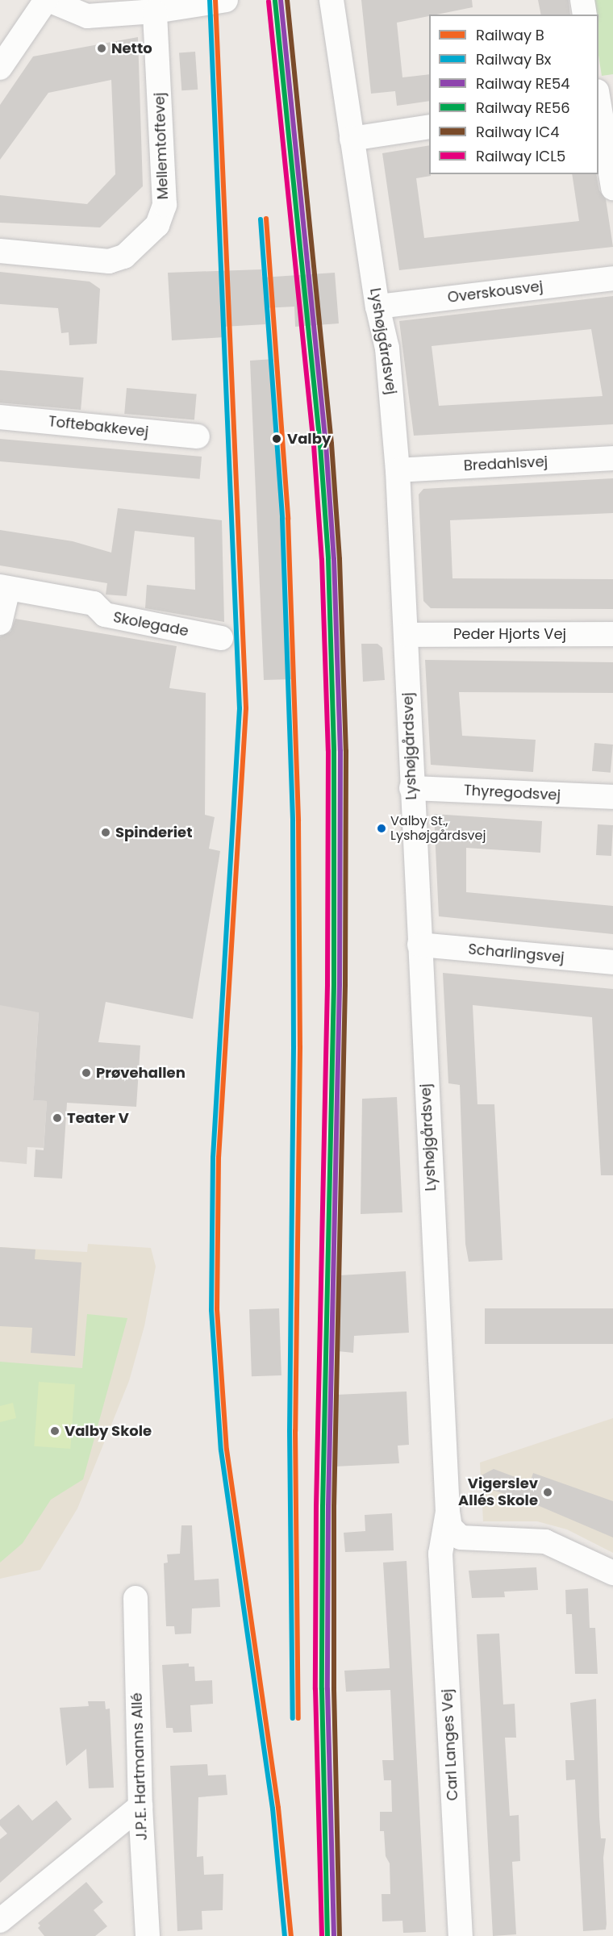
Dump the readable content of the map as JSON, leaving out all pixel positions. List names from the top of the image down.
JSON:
{
  "streets": {
    "street": [
      "Mellemtoftevej",
      "Overskousvej",
      "Lyshøjgårdsvej",
      "Toftebakkevej",
      "Bredahlsvej",
      "Skolegade",
      "Peder Hjorts Vej",
      "Thyregodsvej",
      "Scharlingsvej",
      "Carl Langes Vej",
      "J.P.E. Hartmanns Allé"
    ]
  },
  "crossings": [
    ["Overskousvej", "Lyshøjgårdsvej"],
    ["Lyshøjgårdsvej", "Bredahlsvej"],
    ["Lyshøjgårdsvej", "Peder Hjorts Vej"],
    ["Lyshøjgårdsvej", "Thyregodsvej"],
    ["Lyshøjgårdsvej", "Scharlingsvej"],
    ["Lyshøjgårdsvej", "Carl Langes Vej"]
  ],
  "places": [
    "Netto",
    "Valby",
    "Valby St., Lyshøjgårdsvej",
    "Spinderiet",
    "Prøvehallen",
    "Teater V",
    "Valby Skole",
    "Vigerslev Allés Skole"
  ],
  "lines": [
    "rail line B",
    "rail line Bx",
    "rail line RE54",
    "rail line IC4",
    "rail line RE56",
    "rail line ICL5"
  ],
  "legend": [
    "Railway B",
    "Railway Bx",
    "Railway RE54",
    "Railway RE56",
    "Railway IC4",
    "Railway ICL5"
  ]
}
